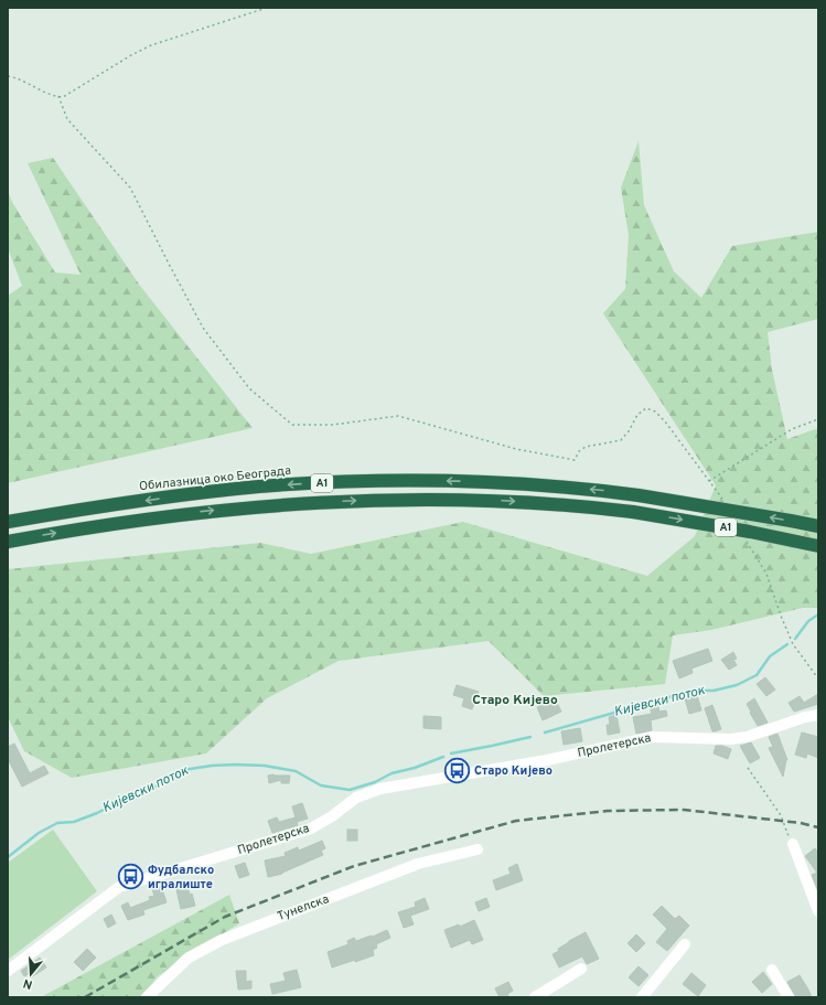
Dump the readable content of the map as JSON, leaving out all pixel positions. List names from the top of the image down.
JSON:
{
  "streets": {
    "highway": ["Обилазница око Београда", "A1"],
    "street": ["Пролетерска", "Тунелска"]
  },
  "districts": ["Старо Кијево"],
  "water": ["Кијевски поток"],
  "places": {
    "bus stop": ["Старо Кијево", "Фудбалско игралиште"]
  },
  "north": "bottom"
}
